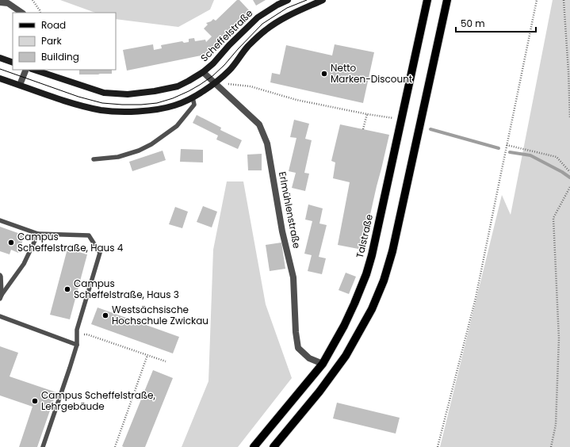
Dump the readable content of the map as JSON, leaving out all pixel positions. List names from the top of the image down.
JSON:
{
  "streets": {
    "main road": ["Talstraße"],
    "street": ["Scheffelstraße", "Erlmühlenstraße"]
  },
  "crossings": [
    ["Scheffelstraße", "Erlmühlenstraße"],
    ["Erlmühlenstraße", "Talstraße"]
  ],
  "places": [
    "Netto Marken-Discount",
    "Campus Scheffelstraße, Haus 4",
    "Campus Scheffelstraße, Haus 3",
    "Westsächsische Hochschule Zwickau",
    "Campus Scheffelstraße, Lehrgebäude"
  ],
  "legend": ["Road", "Park", "Building"],
  "scale_bar": "50 m"
}
